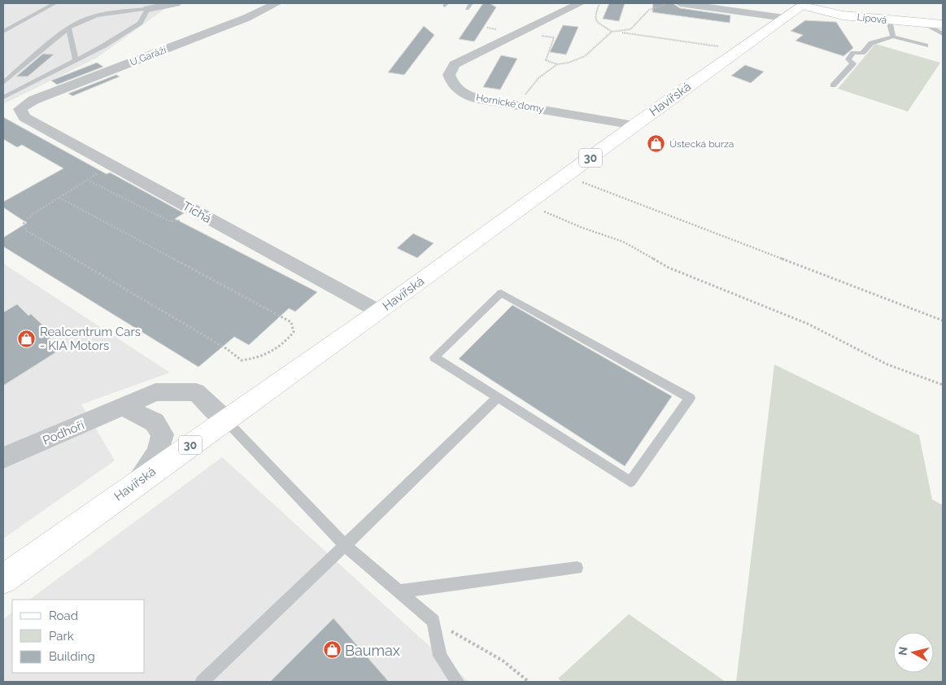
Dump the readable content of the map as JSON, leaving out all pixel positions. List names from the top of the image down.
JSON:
{
  "streets": {
    "main road": ["Lipová", "Havířská", "30"],
    "street": [
      "U Garáží",
      "Hornické domy",
      "Tichá",
      "Podhoří"
    ]
  },
  "crossings": [
    ["Lipová", "Havířská"],
    ["U Garáží", "Tichá"],
    ["Havířská", "Hornické domy"],
    ["Havířská", "Tichá"],
    ["Havířská", "Podhoří"]
  ],
  "places": {
    "shop": ["Ústecká burza", "Realcentrum Cars - KIA Motors", "Baumax"]
  },
  "legend": ["Road", "Park", "Building"],
  "north": "left"
}
